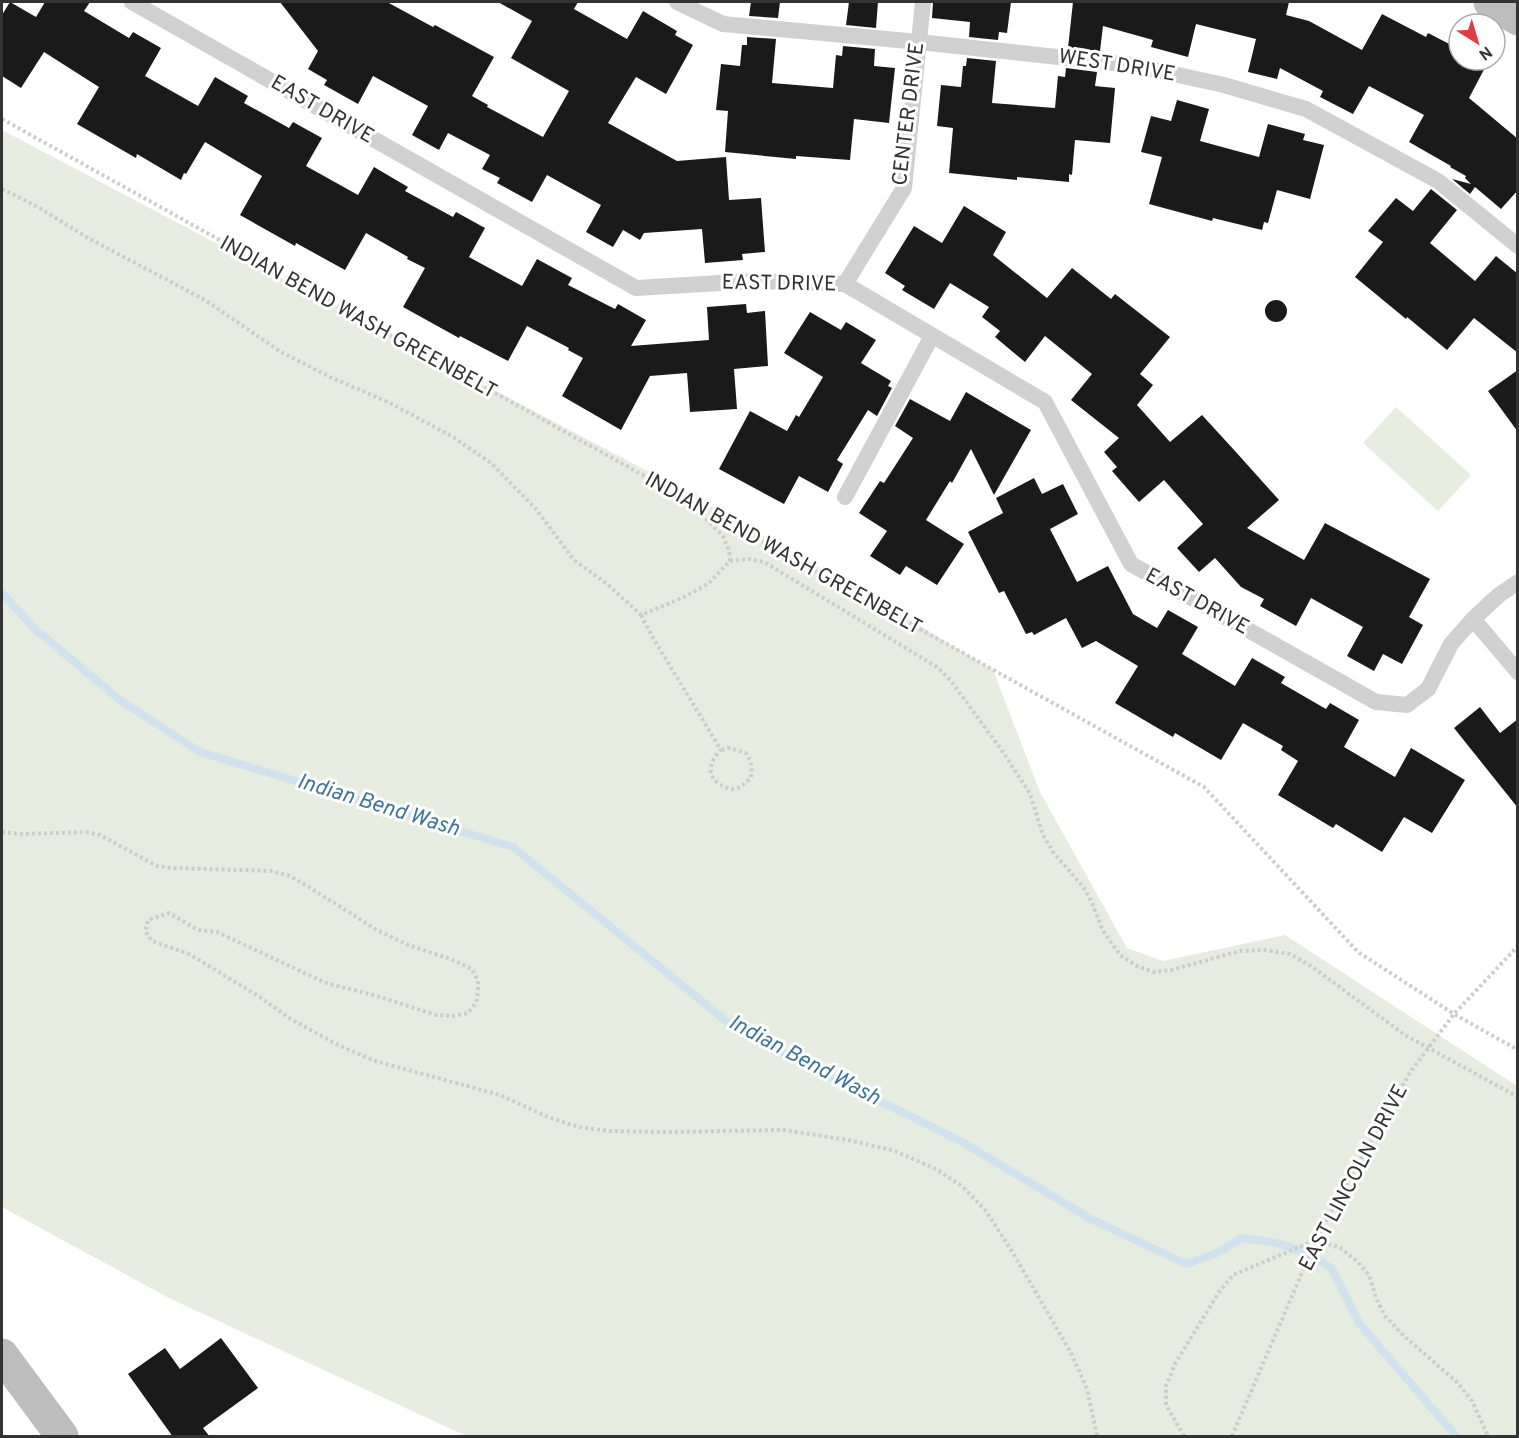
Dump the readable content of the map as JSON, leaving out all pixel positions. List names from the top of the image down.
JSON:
{
  "streets": {
    "lane": ["WEST DRIVE", "EAST DRIVE", "CENTER DRIVE"],
    "path": ["INDIAN BEND WASH GREENBELT", "EAST LINCOLN DRIVE"]
  },
  "crossings": [
    ["WEST DRIVE", "CENTER DRIVE"],
    ["EAST DRIVE", "CENTER DRIVE"],
    ["INDIAN BEND WASH GREENBELT", "EAST LINCOLN DRIVE"]
  ],
  "water": ["Indian Bend Wash"],
  "north": "bottom right"
}
